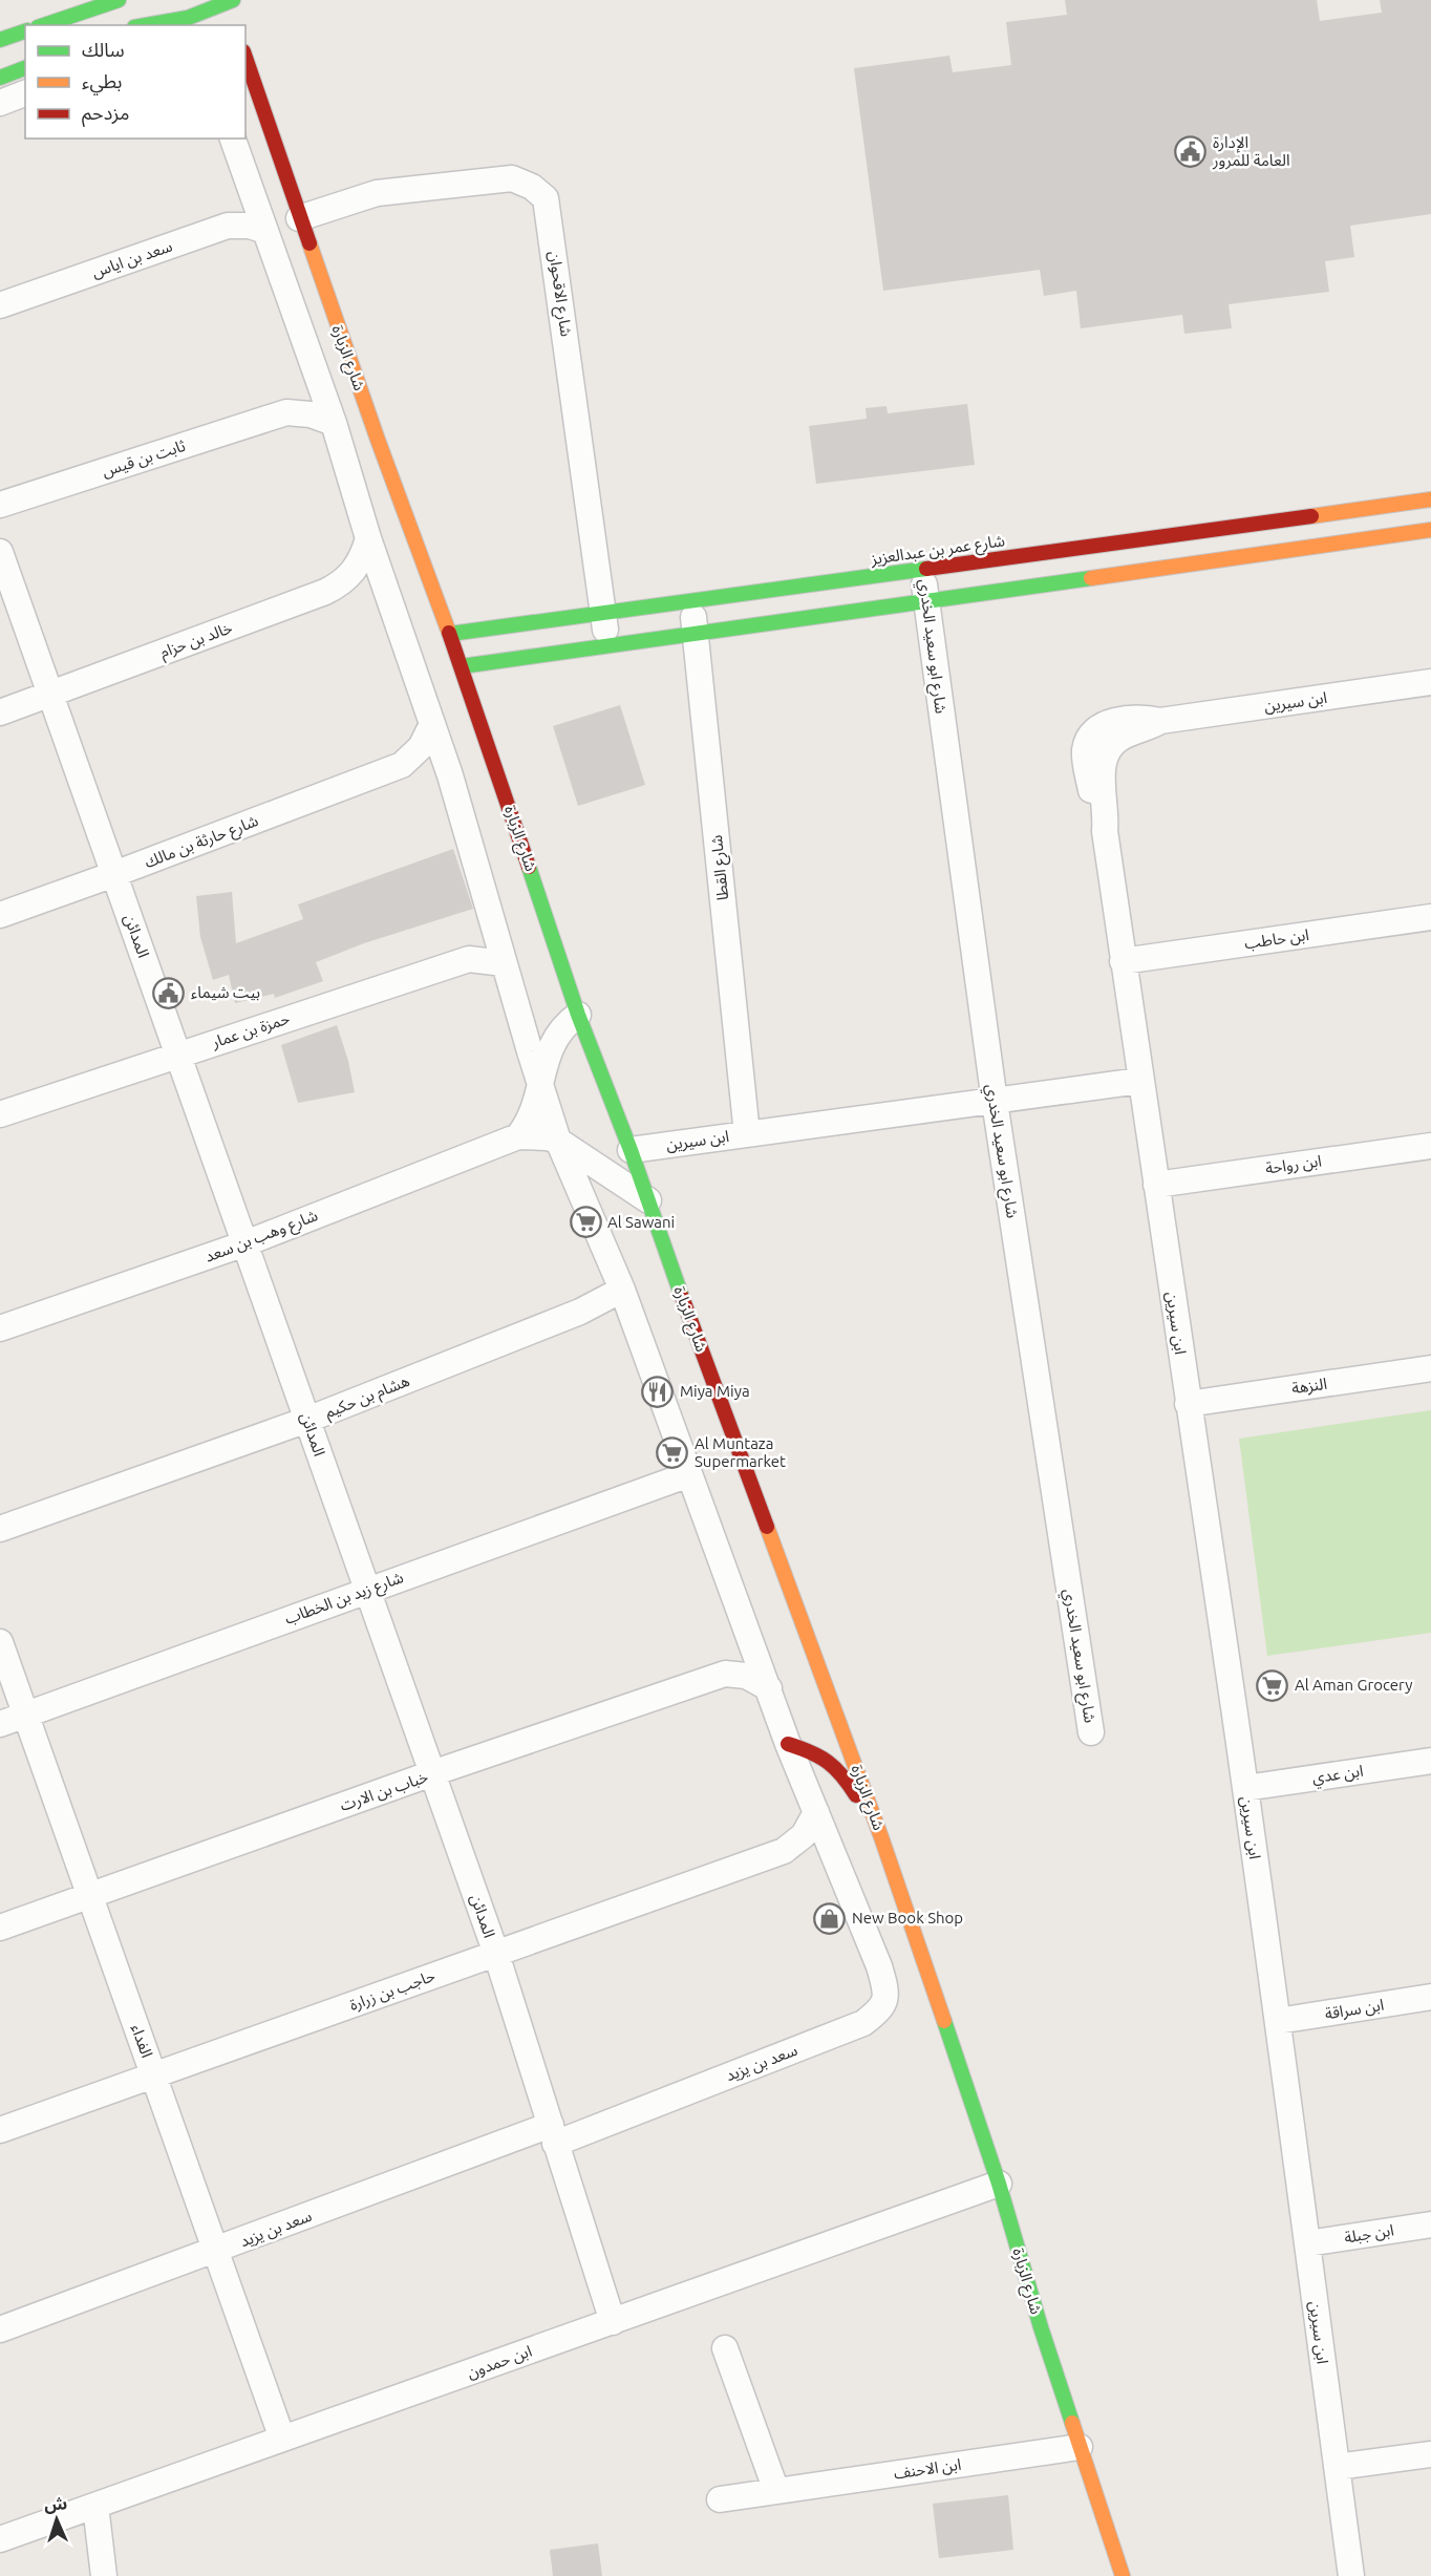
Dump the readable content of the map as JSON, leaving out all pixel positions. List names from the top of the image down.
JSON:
{
  "streets": {
    "street": [
      "سعد بن اياس",
      "شارع الاقحوان",
      "شارع الزبارة",
      "ثابت بن قيس",
      "شارع عمر بن عبدالعزيز",
      "خالد بن حزام",
      "شارع ابو سعيد الخدري",
      "ابن سيرين",
      "شارع حارثة بن مالك",
      "شارع القطا",
      "المدائن",
      "ابن حاطب",
      "حمزة بن عمار",
      "ابن رواحة",
      "شارع وهب بن سعد",
      "النزهة",
      "هشام بن حكيم",
      "شارع زيد بن الخطاب",
      "ابن عدي",
      "خباب بن الارت",
      "حاجب بن زرارة",
      "ابن سراقة",
      "الفداء",
      "سعد بن يزيد",
      "ابن جبلة",
      "ابن حمدون",
      "ابن الاحنف"
    ]
  },
  "crossings": [
    ["شارع الاقحوان", "شارع الزبارة"],
    ["شارع الاقحوان", "شارع عمر بن عبدالعزيز"],
    ["شارع الزبارة", "شارع عمر بن عبدالعزيز"],
    ["شارع الزبارة", "ابن سيرين"],
    ["شارع الزبارة", "شارع وهب بن سعد"],
    ["شارع الزبارة", "ابن حمدون"],
    ["شارع الزبارة", "ابن الاحنف"],
    ["شارع عمر بن عبدالعزيز", "شارع ابو سعيد الخدري"],
    ["شارع عمر بن عبدالعزيز", "شارع القطا"],
    ["خالد بن حزام", "المدائن"],
    ["شارع ابو سعيد الخدري", "ابن سيرين"],
    ["ابن سيرين", "شارع القطا"],
    ["ابن سيرين", "ابن حاطب"],
    ["ابن سيرين", "ابن رواحة"],
    ["ابن سيرين", "النزهة"],
    ["ابن سيرين", "ابن عدي"],
    ["ابن سيرين", "ابن سراقة"],
    ["ابن سيرين", "ابن جبلة"],
    ["شارع حارثة بن مالك", "المدائن"],
    ["المدائن", "حمزة بن عمار"],
    ["المدائن", "شارع وهب بن سعد"],
    ["المدائن", "هشام بن حكيم"],
    ["المدائن", "شارع زيد بن الخطاب"],
    ["المدائن", "خباب بن الارت"],
    ["المدائن", "حاجب بن زرارة"],
    ["المدائن", "سعد بن يزيد"],
    ["المدائن", "ابن حمدون"],
    ["شارع زيد بن الخطاب", "الفداء"],
    ["خباب بن الارت", "الفداء"],
    ["حاجب بن زرارة", "الفداء"],
    ["حاجب بن زرارة", "سعد بن يزيد"],
    ["الفداء", "سعد بن يزيد"],
    ["الفداء", "ابن حمدون"]
  ],
  "places": {
    "public building": ["الإدارة العامة للمرور", "بيت شيماء"],
    "supermarket": ["Al Sawani", "Al Muntaza Supermarket", "Al Aman Grocery"],
    "restaurant": ["Miya Miya"],
    "shop": ["New Book Shop"]
  },
  "legend": ["سالك", "بطيء", "مزدحم"],
  "north": "top"
}
